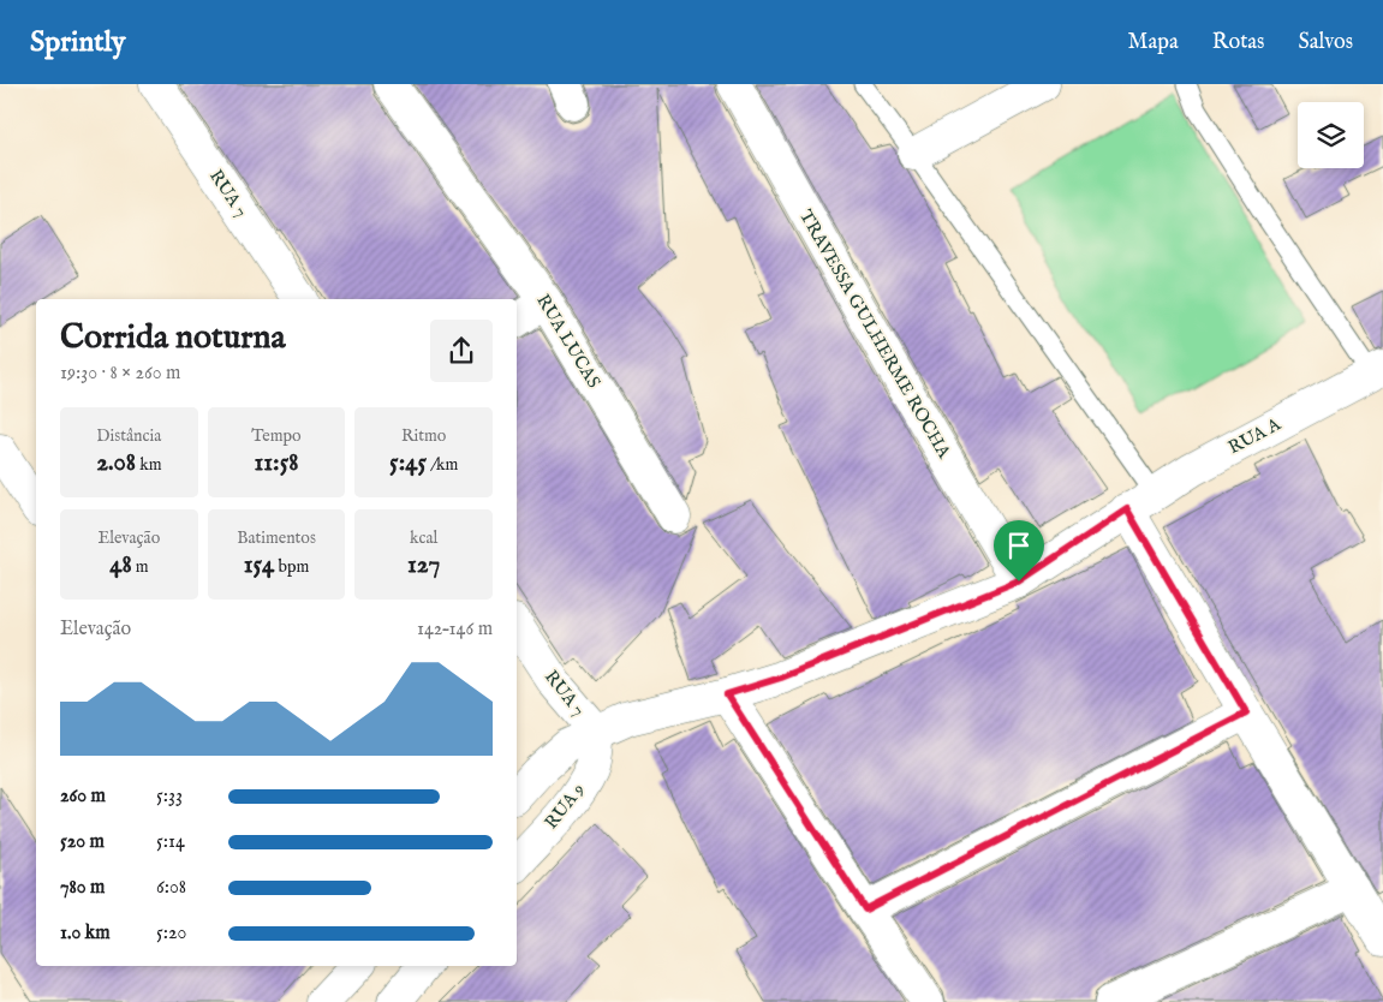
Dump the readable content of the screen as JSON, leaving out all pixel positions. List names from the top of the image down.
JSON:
{
  "streets": {
    "street": [
      "RUA 7",
      "TRAVESSA GULHERME ROCHA",
      "RUA LUCAS",
      "RUA A",
      "RUA 9"
    ]
  },
  "crossings": [
    ["RUA 7", "RUA A"],
    ["RUA 7", "RUA 9"],
    ["TRAVESSA GULHERME ROCHA", "RUA A"],
    ["RUA A", "RUA 9"]
  ],
  "page": {
    "header": "Sprintly",
    "nav": ["Mapa", "Rotas", "Salvos"],
    "heading": ["Corrida noturna", "19:30 · 8 × 260 m"],
    "stats": [
      ["Distância", "2.08 km"],
      ["Tempo", "11:58"],
      ["Ritmo", "5:45 /km"],
      ["Elevação", "48 m"],
      ["Batimentos", "154 bpm"],
      ["kcal", "127"]
    ],
    "chart": ["Elevação", "142–146 m"],
    "list": [
      {
        "name": "260 m",
        "note": "5:33"
      },
      {
        "name": "520 m",
        "note": "5:14"
      },
      {
        "name": "780 m",
        "note": "6:08"
      },
      {
        "name": "1.0 km",
        "note": "5:20"
      }
    ]
  }
}
